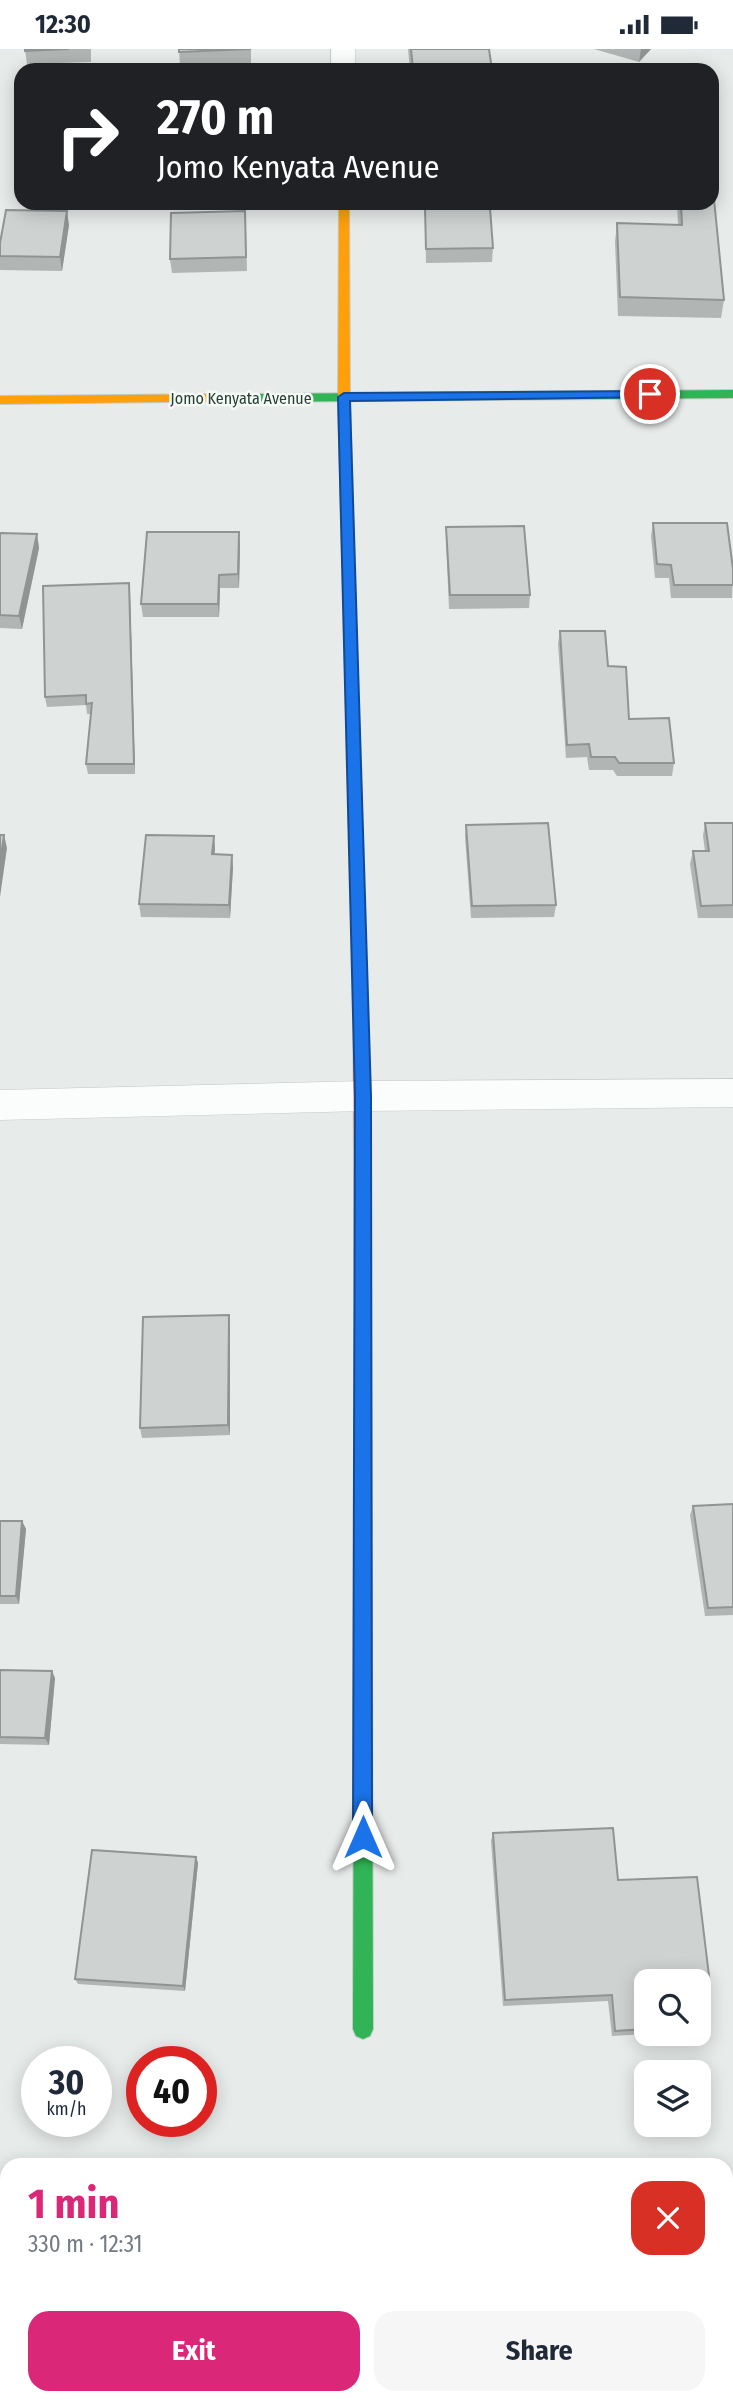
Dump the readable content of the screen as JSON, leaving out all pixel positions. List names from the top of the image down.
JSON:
{
  "streets": {
    "street": ["Jomo Kenyata Avenue"]
  },
  "page": {
    "status": "12:30",
    "turn": ["270 m", "Jomo Kenyata Avenue"],
    "speed": "30 km/h",
    "limit": "40",
    "heading": ["1 min", "330 m · 12:31"],
    "buttons": ["Exit", "Share"]
  }
}
